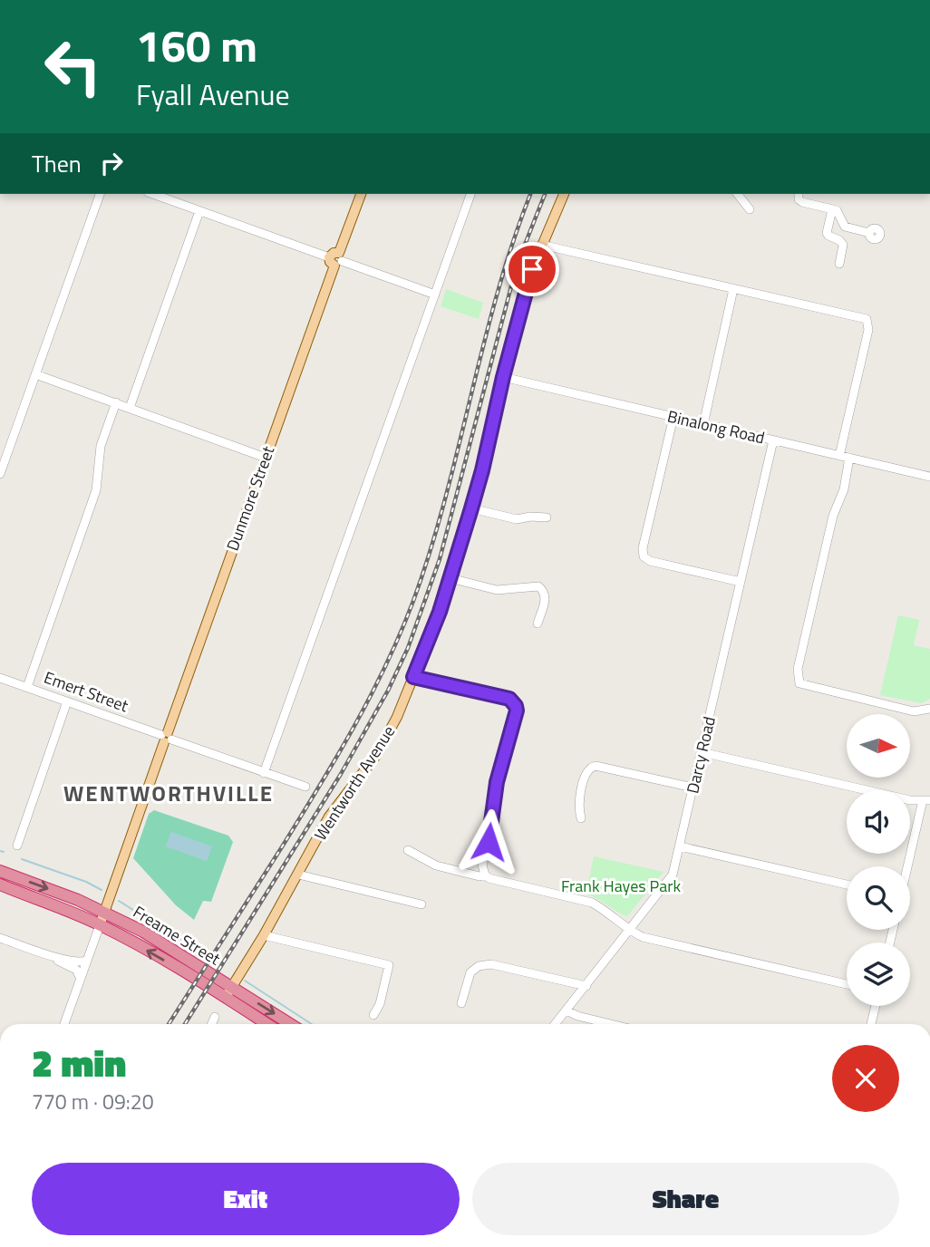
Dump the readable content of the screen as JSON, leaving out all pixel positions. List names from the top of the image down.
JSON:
{
  "streets": {
    "highway": ["Freame Street"],
    "main road": ["Dunmore Street", "Wentworth Avenue"],
    "street": ["Binalong Road", "Emert Street", "Darcy Road"]
  },
  "crossings": [
    ["Binalong Road", "Darcy Road"],
    ["Binalong Road", "Wentworth Avenue"],
    ["Dunmore Street", "Emert Street"],
    ["Dunmore Street", "Freame Street"],
    ["Wentworth Avenue", "Freame Street"]
  ],
  "districts": ["WENTWORTHVILLE"],
  "parks": ["Frank Hayes Park"],
  "north": "right",
  "page": {
    "turn": ["160 m", "Fyall Avenue"],
    "then": "Then",
    "heading": ["2 min", "770 m · 09:20"],
    "buttons": ["Exit", "Share"]
  }
}
